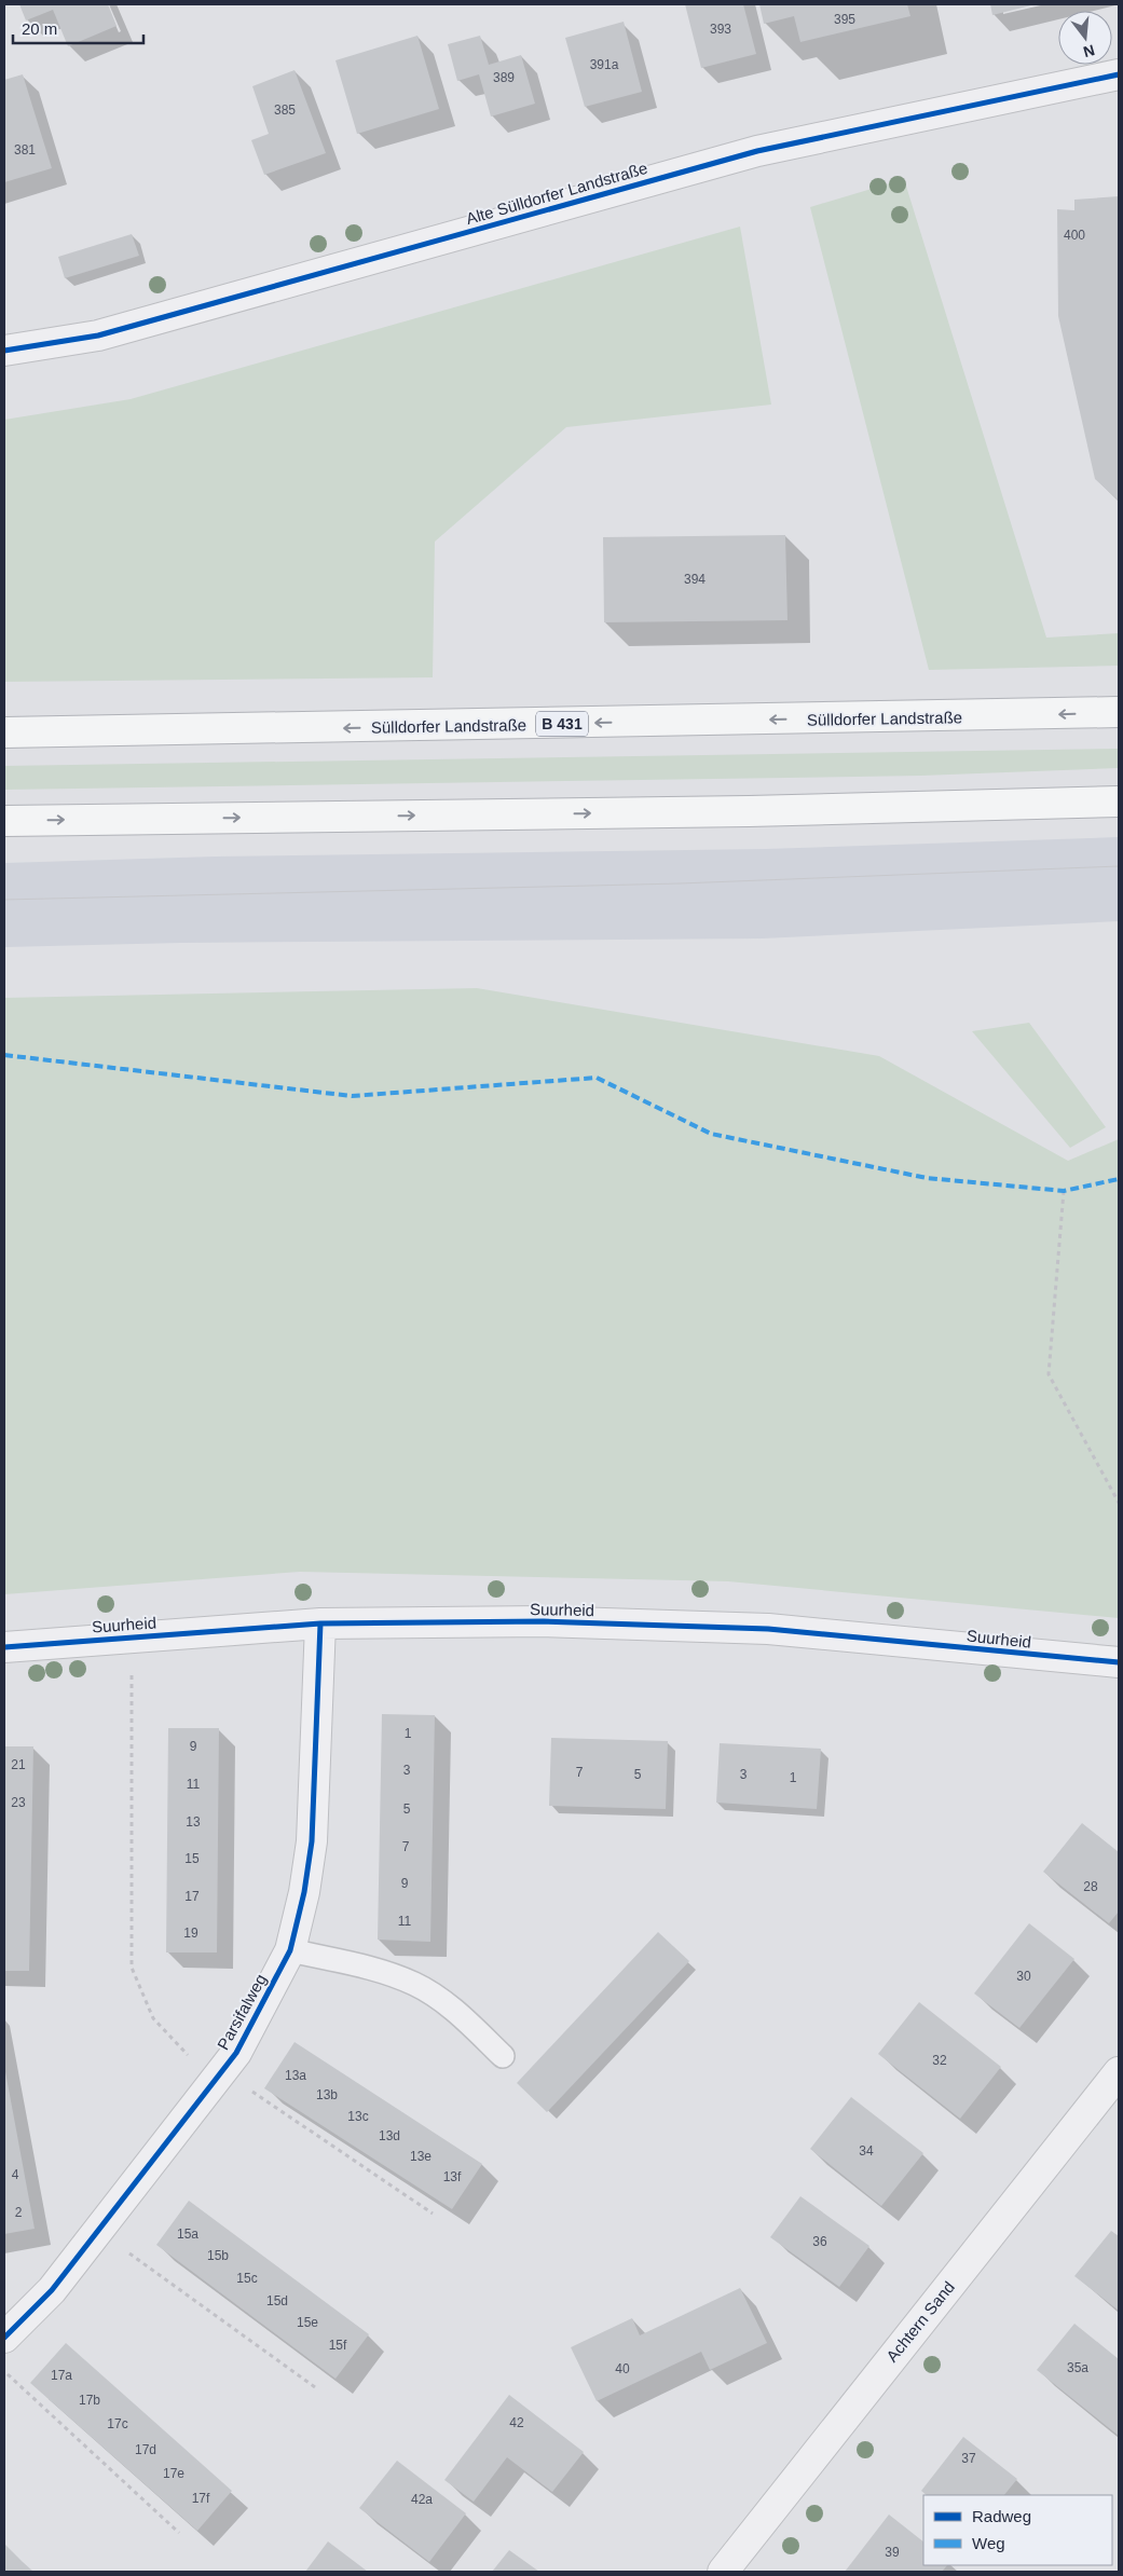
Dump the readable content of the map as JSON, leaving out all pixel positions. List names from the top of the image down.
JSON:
{
  "streets": {
    "highway": ["Sülldorfer Landstraße", "B 431"],
    "street": [
      "Alte Sülldorfer Landstraße",
      "Suurheid",
      "Parsifalweg",
      "Achtern Sand"
    ]
  },
  "crossings": [
    ["Suurheid", "Parsifalweg"]
  ],
  "house_numbers": [
    "395",
    "393",
    "391a",
    "389",
    "385",
    "381",
    "400",
    "394",
    "1",
    "9",
    "21",
    "3",
    "7",
    "5",
    "3",
    "1",
    "11",
    "23",
    "5",
    "13",
    "7",
    "15",
    "9",
    "28",
    "17",
    "11",
    "19",
    "30",
    "32",
    "13a",
    "13b",
    "13c",
    "13d",
    "34",
    "13e",
    "4",
    "13f",
    "2",
    "15a",
    "36",
    "15b",
    "15c",
    "15d",
    "15e",
    "15f",
    "35a",
    "40",
    "17a",
    "17b",
    "42",
    "17c",
    "17d",
    "37",
    "17e",
    "17f",
    "42a",
    "39"
  ],
  "legend": ["Radweg", "Weg"],
  "scale_bar": "20 m",
  "north": "bottom"
}
